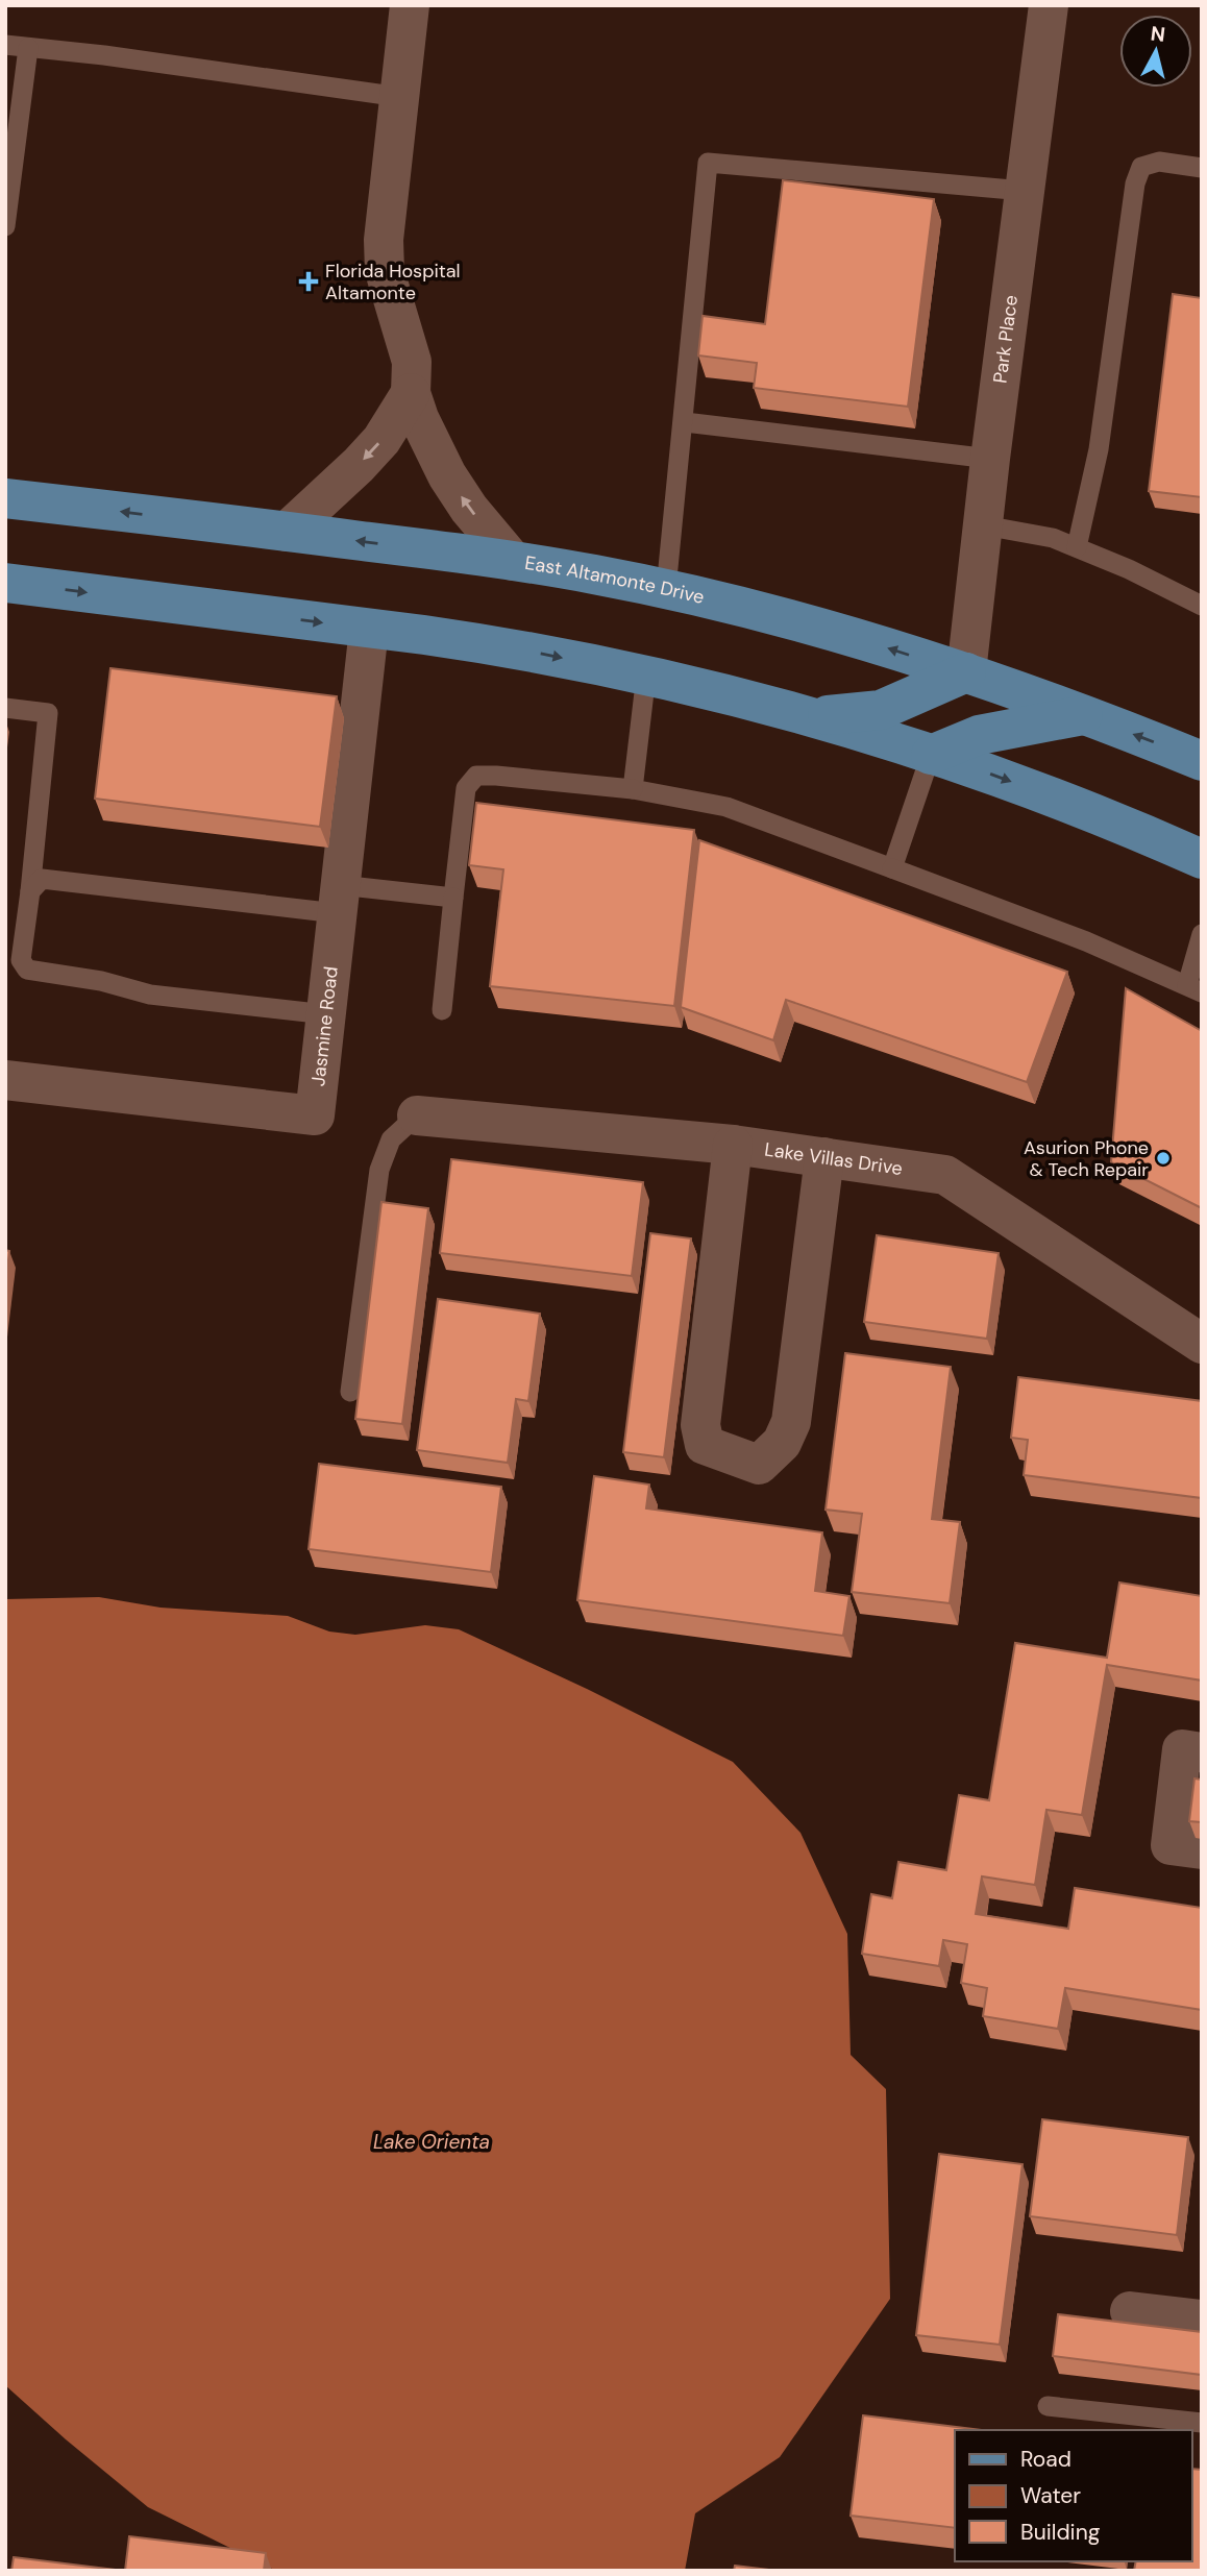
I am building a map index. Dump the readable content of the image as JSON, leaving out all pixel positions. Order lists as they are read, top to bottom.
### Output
{
  "streets": {
    "main road": ["East Altamonte Drive"],
    "street": ["Park Place", "Jasmine Road", "Lake Villas Drive"]
  },
  "crossings": [
    ["Park Place", "East Altamonte Drive"]
  ],
  "water": ["Lake Orienta"],
  "places": {
    "health": ["Florida Hospital Altamonte"],
    "other": ["Asurion Phone & Tech Repair"]
  },
  "legend": ["Road", "Water", "Building"],
  "north": "top"
}
